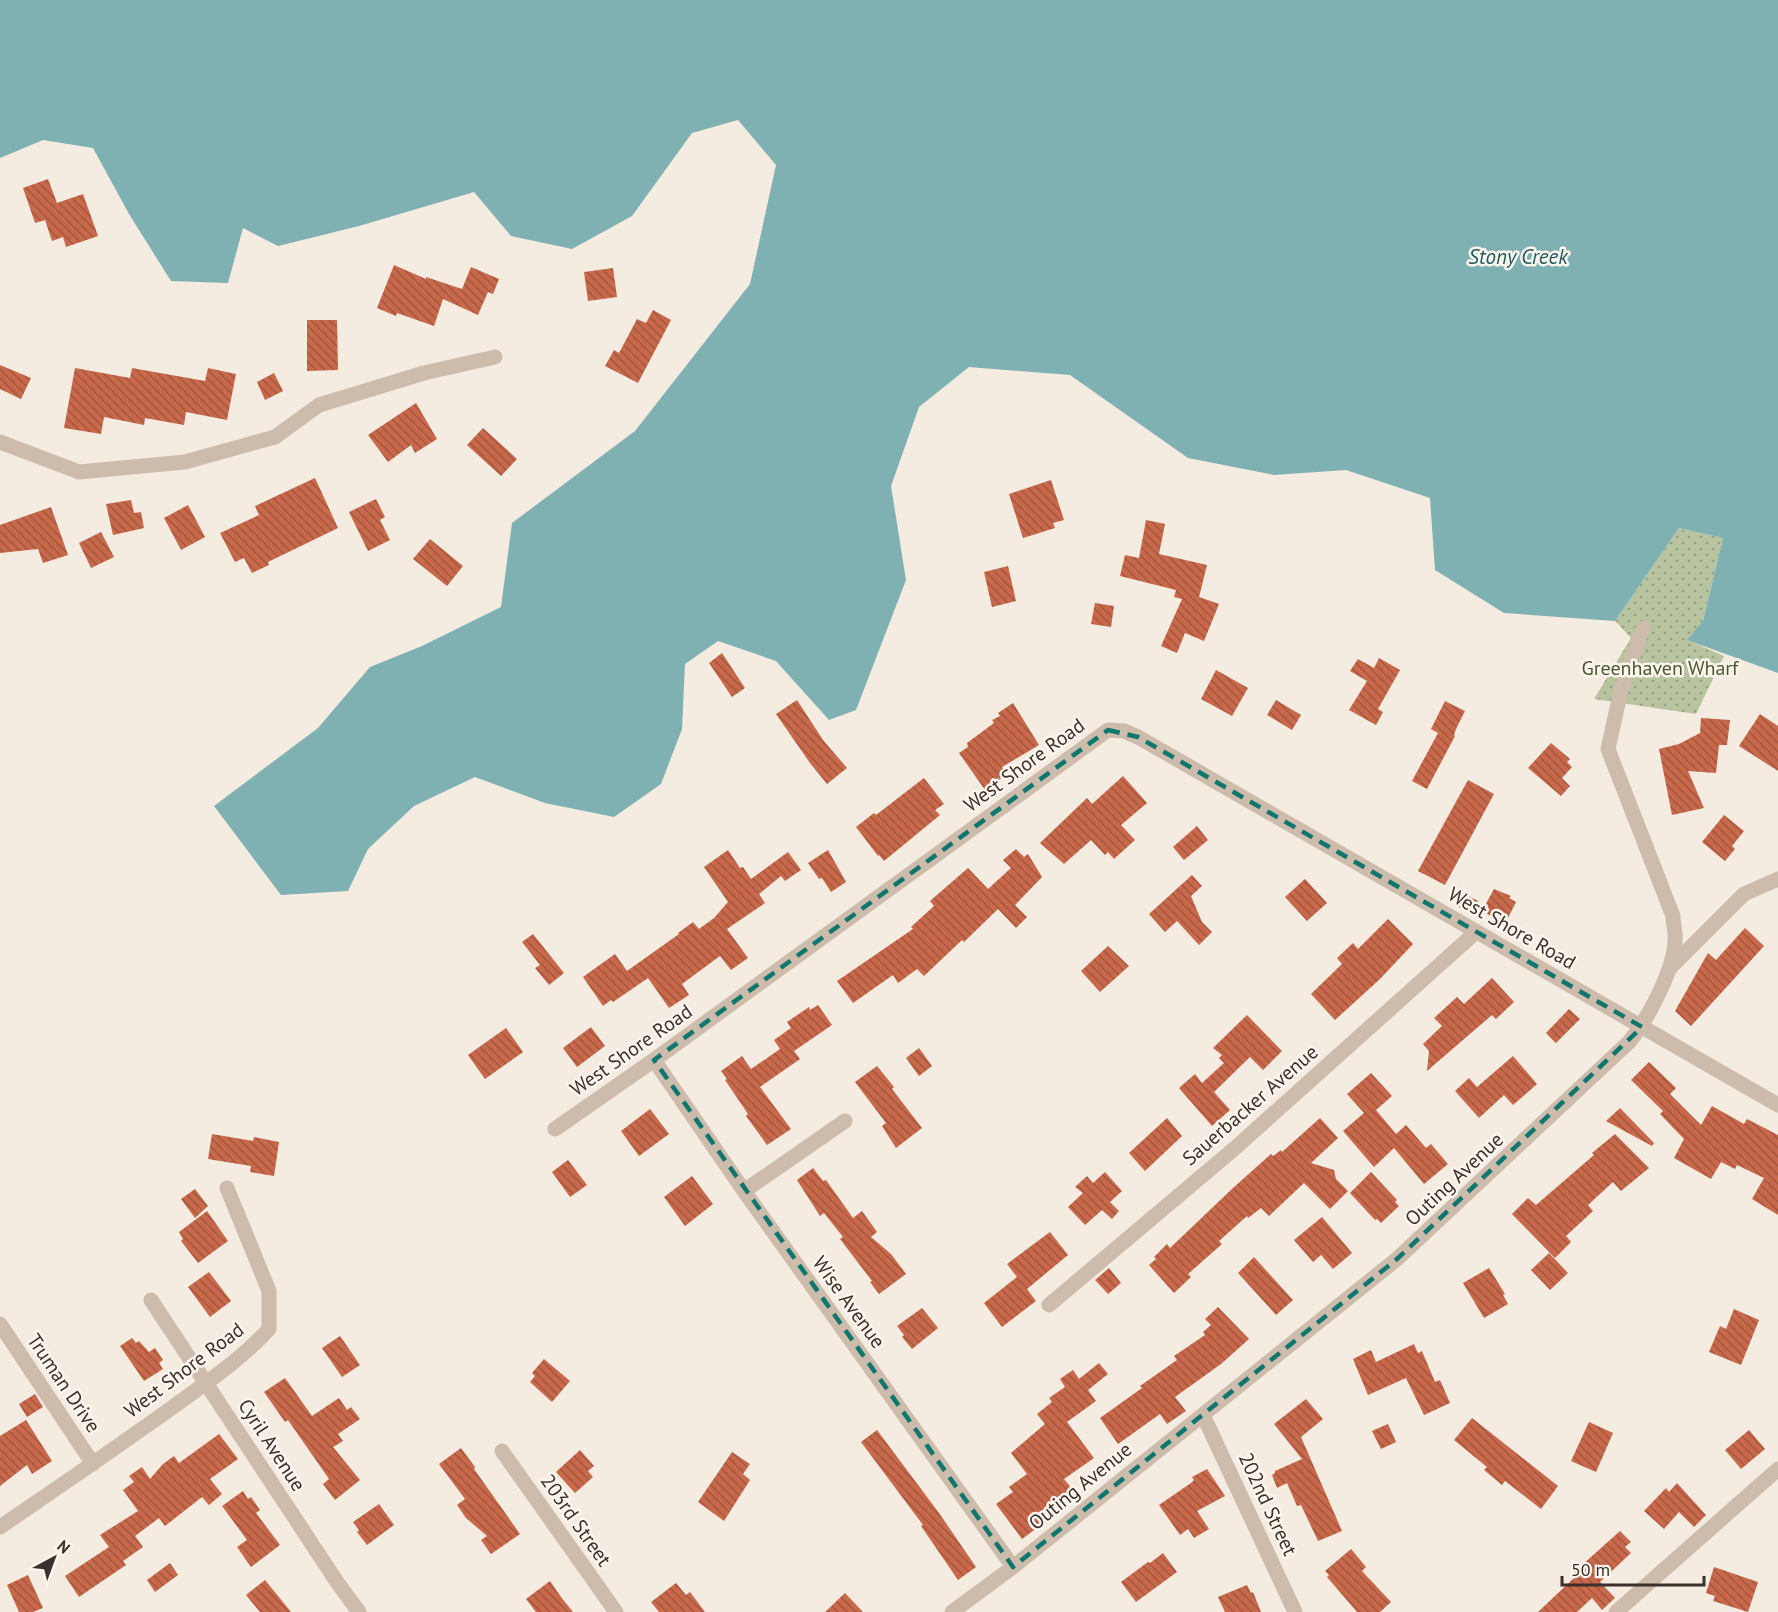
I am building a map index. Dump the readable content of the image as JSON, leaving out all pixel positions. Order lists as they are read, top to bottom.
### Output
{
  "streets": {
    "street": [
      "West Shore Road",
      "Sauerbacker Avenue",
      "Outing Avenue",
      "Wise Avenue",
      "Truman Drive",
      "Cyril Avenue",
      "202nd Street",
      "203rd Street"
    ]
  },
  "crossings": [
    ["West Shore Road", "Sauerbacker Avenue"],
    ["West Shore Road", "Outing Avenue"],
    ["West Shore Road", "Wise Avenue"],
    ["West Shore Road", "Truman Drive"],
    ["West Shore Road", "Cyril Avenue"],
    ["Outing Avenue", "Wise Avenue"],
    ["Outing Avenue", "202nd Street"]
  ],
  "water": ["Stony Creek"],
  "parks": ["Greenhaven Wharf"],
  "scale_bar": "50 m",
  "north": "top right"
}
